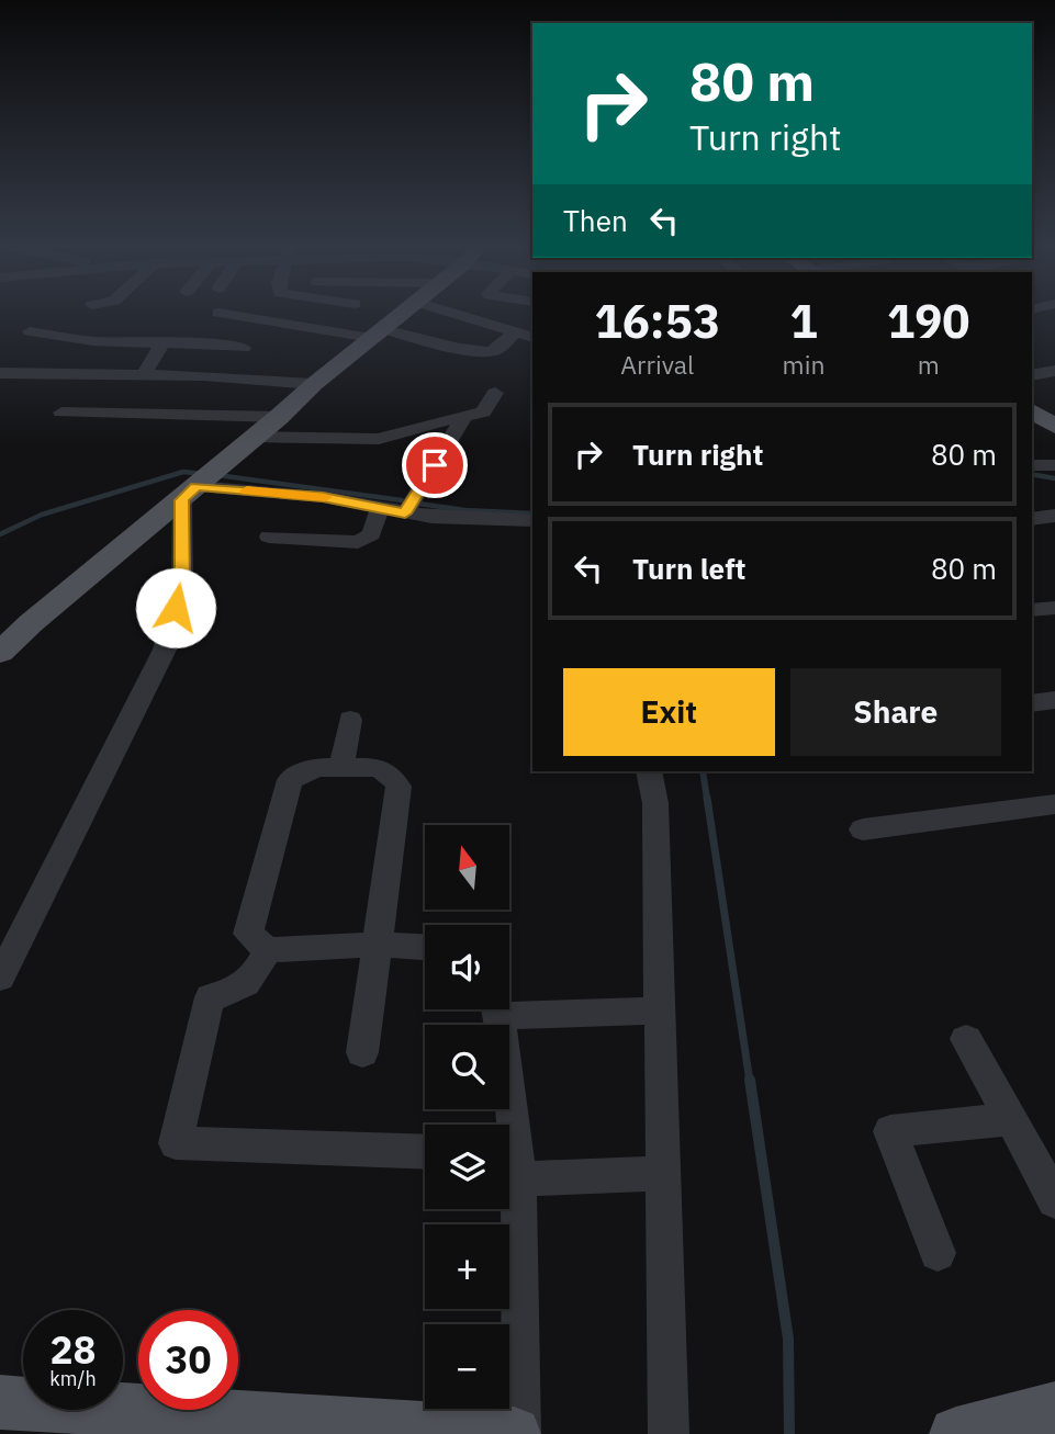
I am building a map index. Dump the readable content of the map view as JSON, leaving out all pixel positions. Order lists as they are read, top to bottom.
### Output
{
  "north": "top",
  "page": {
    "turn": ["80 m", "Turn right"],
    "then": "Then",
    "eta": [
      "16:53",
      "Arrival",
      "1",
      "min",
      "190",
      "m"
    ],
    "list": [
      {
        "name": "Turn right",
        "value": "80 m"
      },
      {
        "name": "Turn left",
        "value": "80 m"
      }
    ],
    "buttons": ["Exit", "Share"],
    "map_buttons": ["+", "−"],
    "speed": "28 km/h",
    "limit": "30"
  }
}
